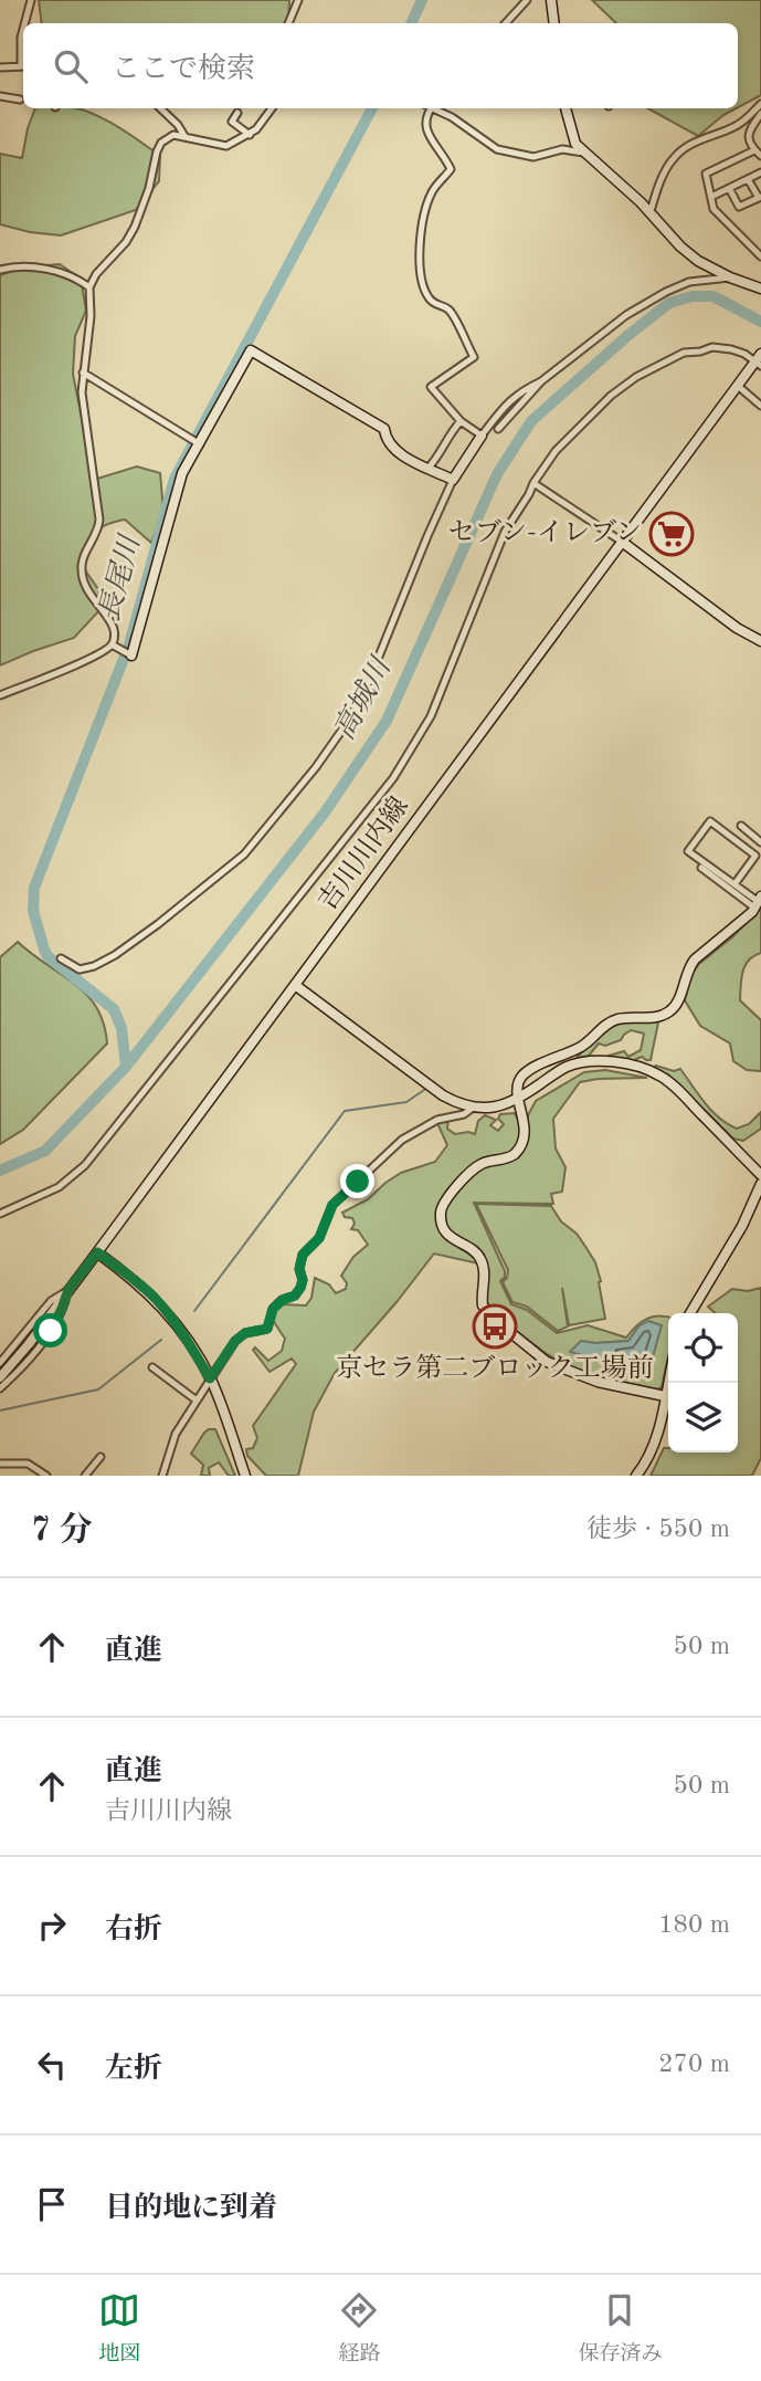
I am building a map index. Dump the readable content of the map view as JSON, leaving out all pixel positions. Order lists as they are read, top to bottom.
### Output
{
  "streets": {
    "street": ["吉川川内線"]
  },
  "water": ["長尾川", "高城川"],
  "places": {
    "supermarket": ["セブン-イレブン"],
    "bus stop": ["京セラ第二ブロック工場前"]
  },
  "page": {
    "search": "ここで検索",
    "heading": ["7 分", "徒歩 · 550 m"],
    "list": [
      ["直進", "50 m"],
      ["直進", "吉川川内線", "50 m"],
      ["右折", "180 m"],
      ["左折", "270 m"],
      "目的地に到着"
    ],
    "nav": ["地図", "経路", "保存済み"]
  }
}
